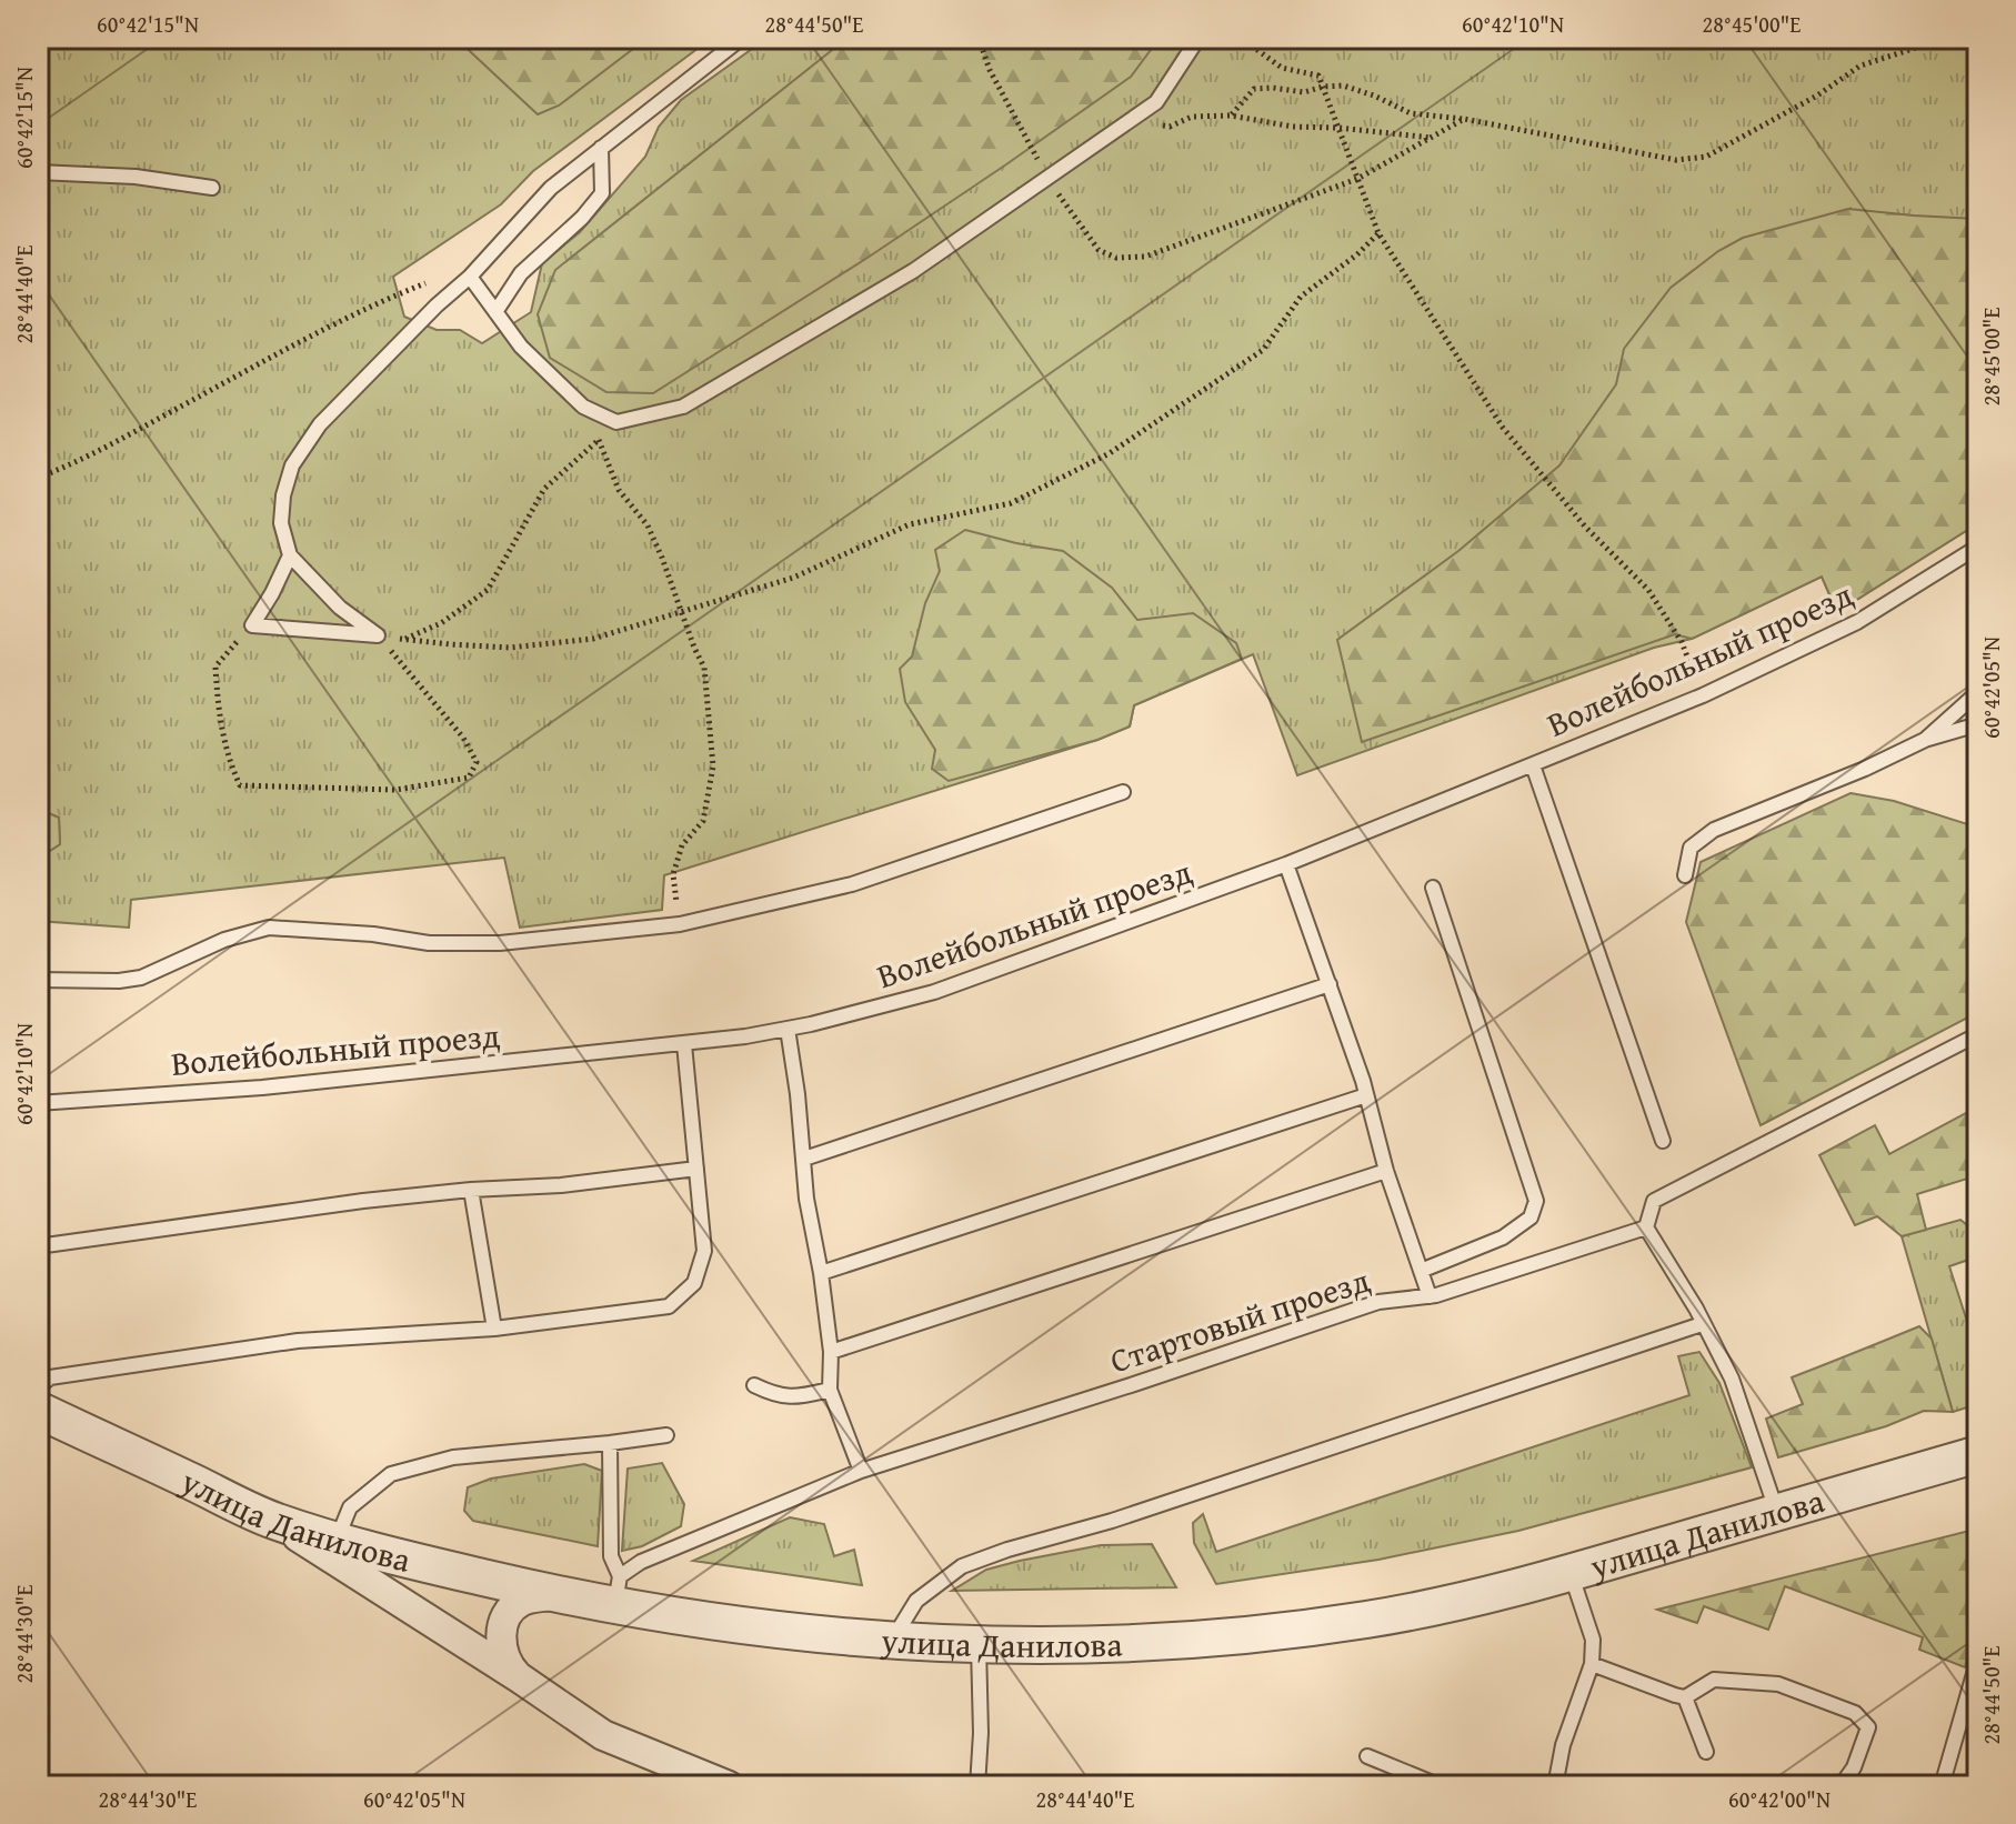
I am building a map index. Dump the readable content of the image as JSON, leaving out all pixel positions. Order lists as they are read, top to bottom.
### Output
{
  "streets": {
    "street": ["улица Данилова"],
    "lane": ["Волейбольный проезд", "Стартовый проезд"]
  },
  "crossings": [
    ["Стартовый проезд", "улица Данилова"]
  ],
  "coordinates": [
    "60°42'15\"N",
    "28°44'50\"E",
    "60°42'10\"N",
    "28°45'00\"E",
    "28°44'40\"E",
    "60°42'05\"N",
    "28°44'30\"E",
    "60°42'00\"N"
  ]
}
